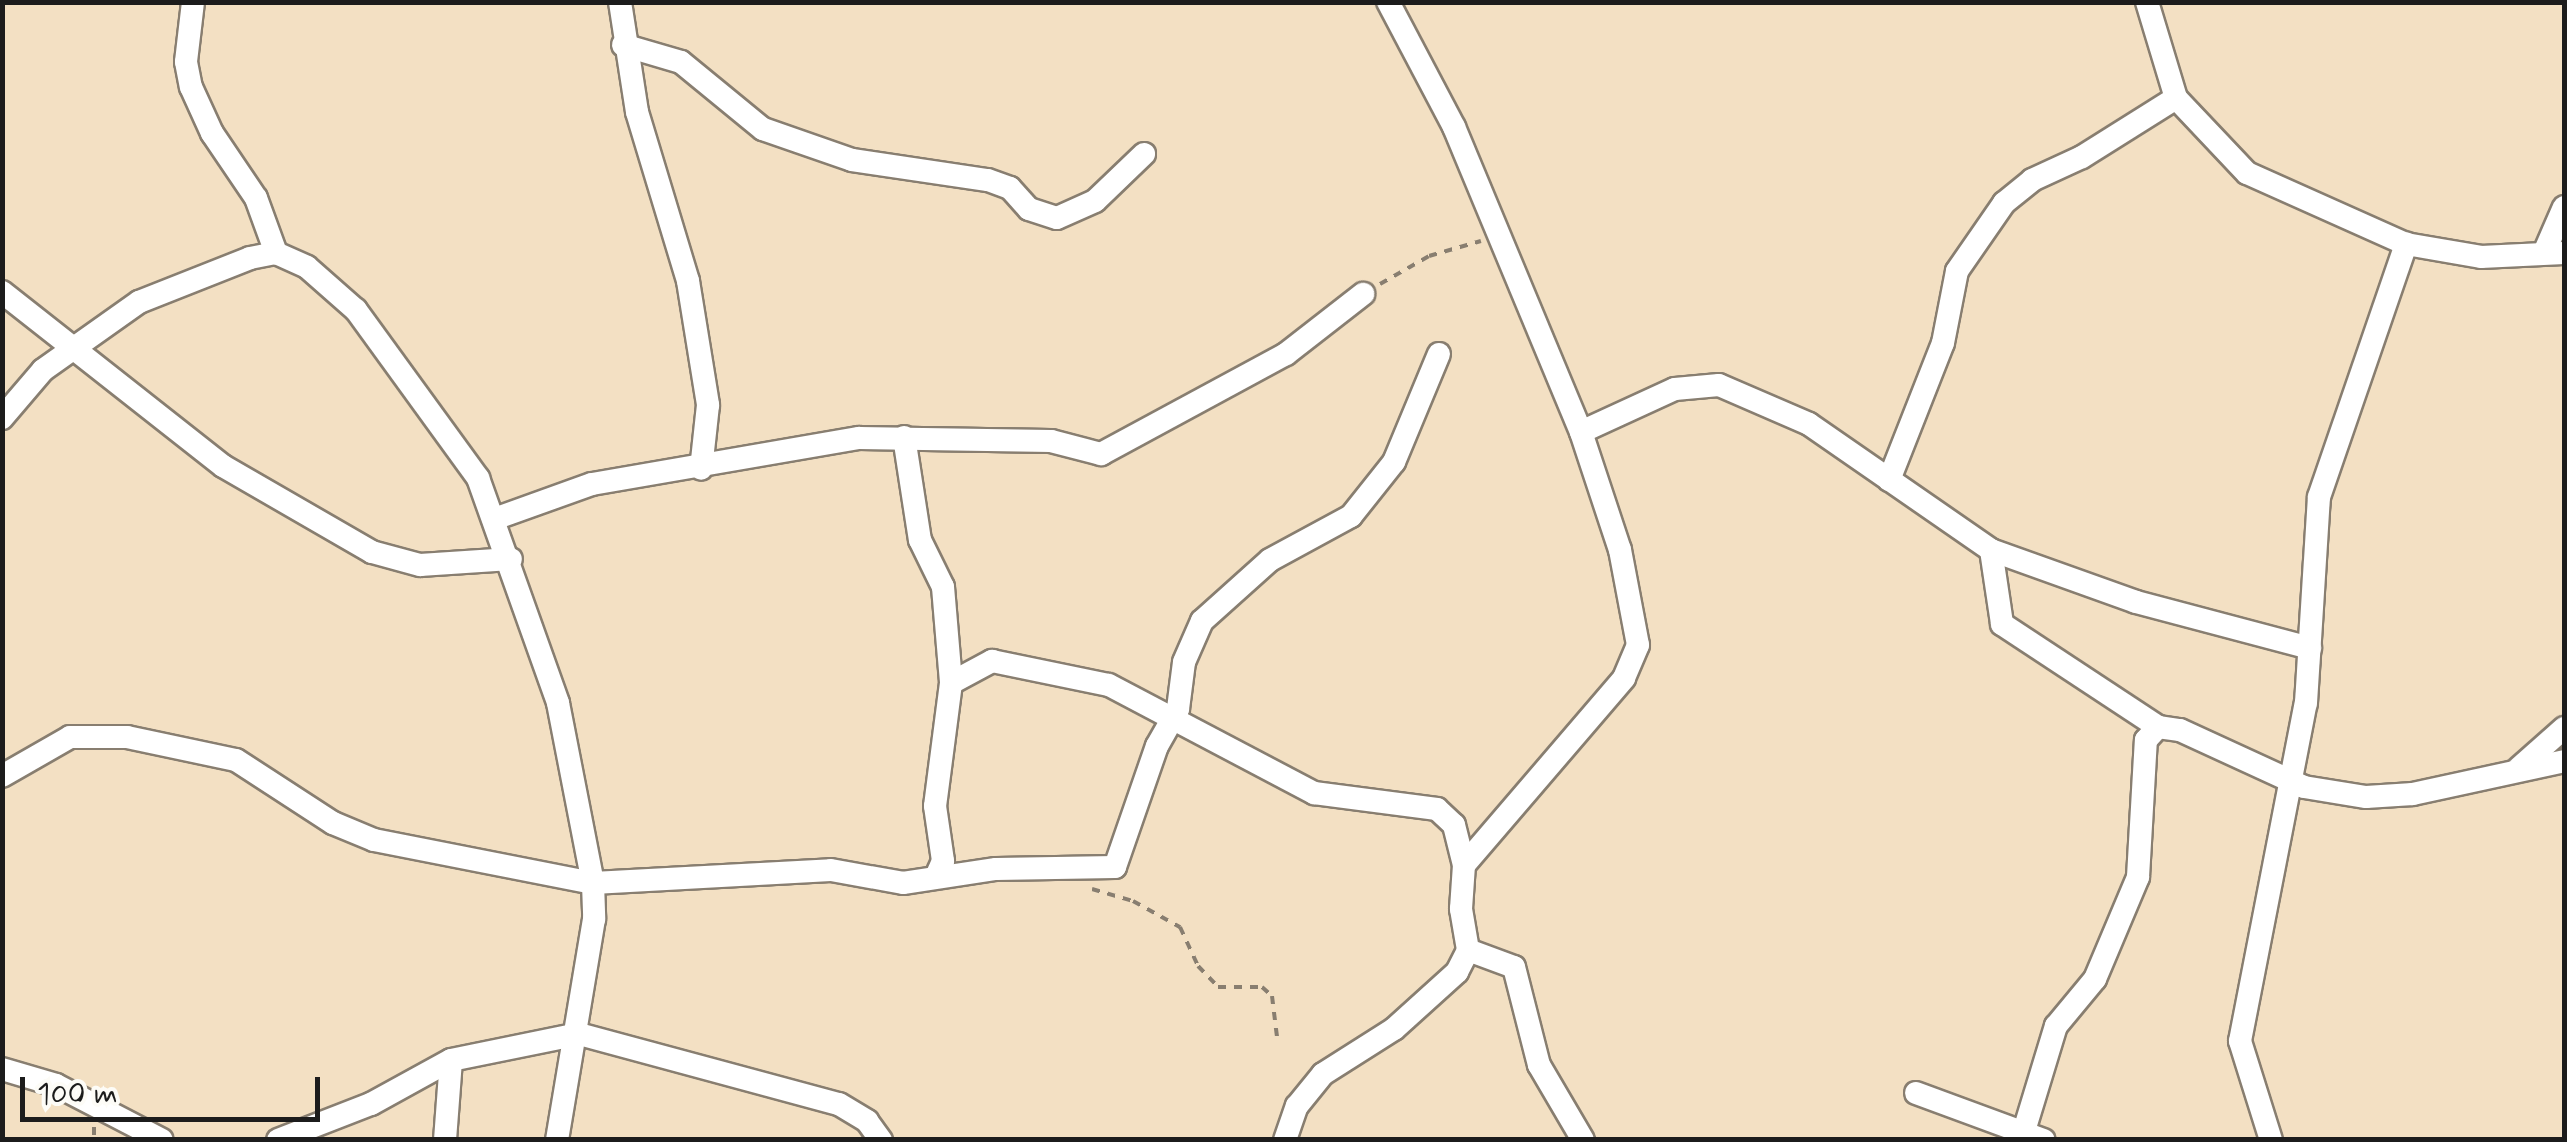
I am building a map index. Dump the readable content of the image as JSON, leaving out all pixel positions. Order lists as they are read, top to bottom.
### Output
{
  "scale_bar": "100 m"
}
